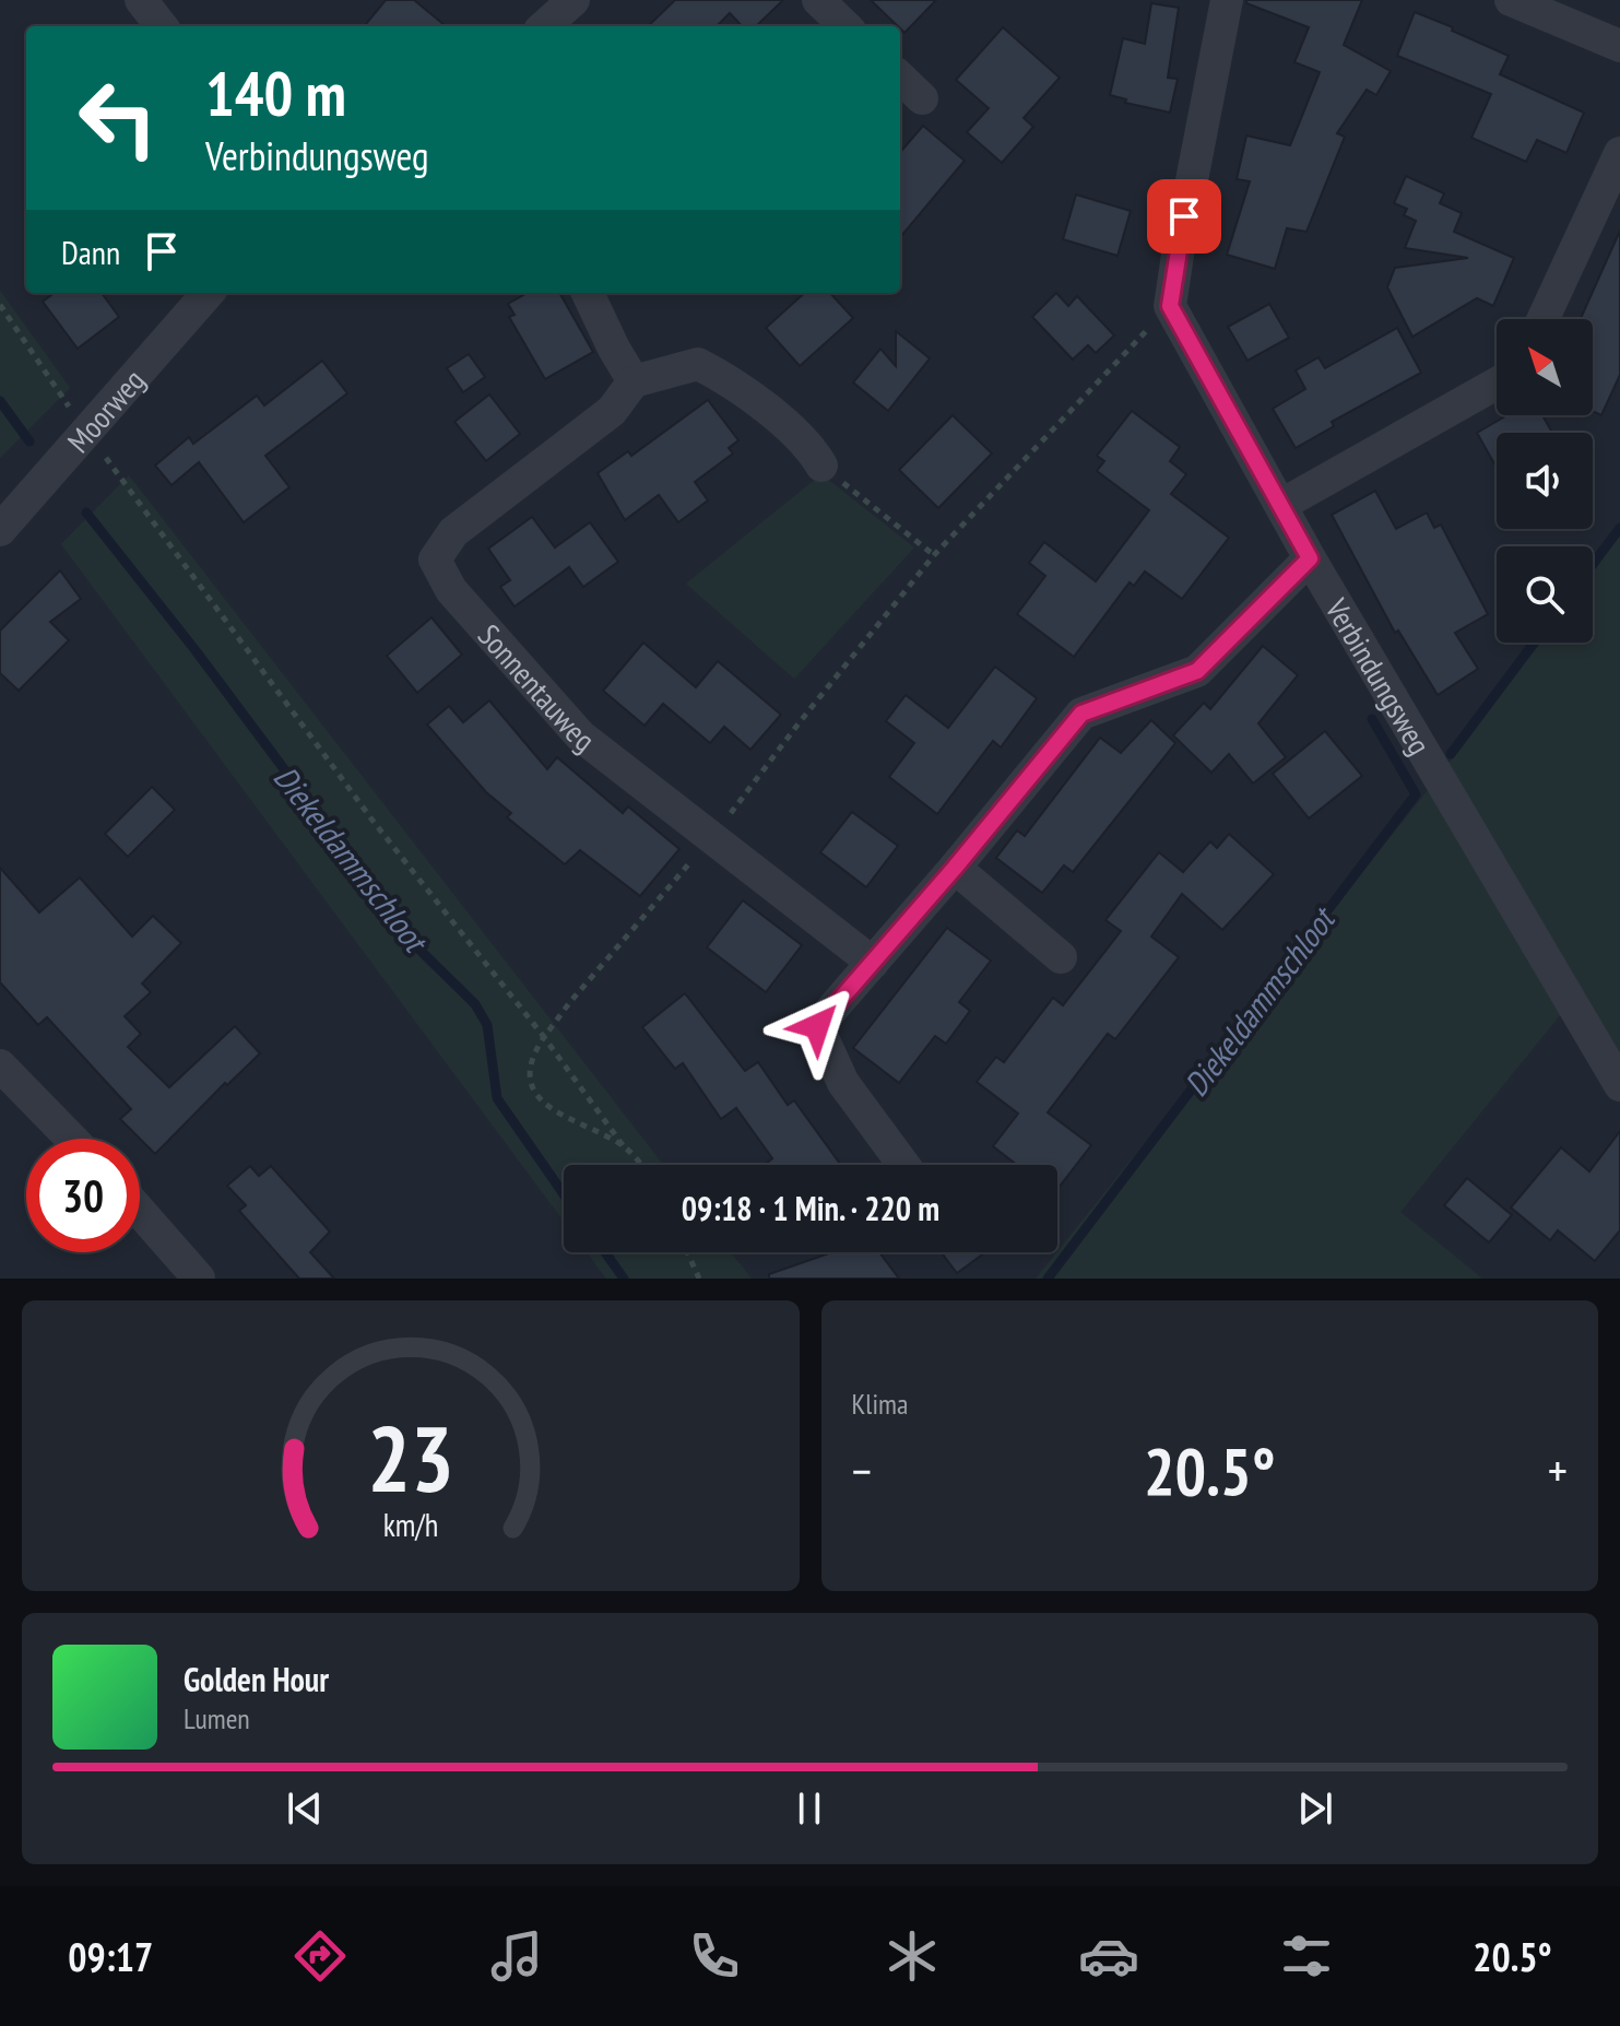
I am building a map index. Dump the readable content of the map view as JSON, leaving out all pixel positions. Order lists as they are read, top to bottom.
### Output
{
  "streets": {
    "street": ["Moorweg", "Verbindungsweg", "Sonnentauweg"]
  },
  "water": ["Diekeldammschloot"],
  "north": "top left",
  "page": {
    "turn": ["140 m", "Verbindungsweg"],
    "then": "Dann",
    "limit": "30",
    "trip": "09:18 · 1 Min. · 220 m",
    "tile": "Klima",
    "heat": ["−", "20.5°", "+"],
    "song": ["Golden Hour", "Lumen"],
    "tabs": ["09:17", "20.5°"],
    "gauge": ["23", "km/h"]
  }
}
